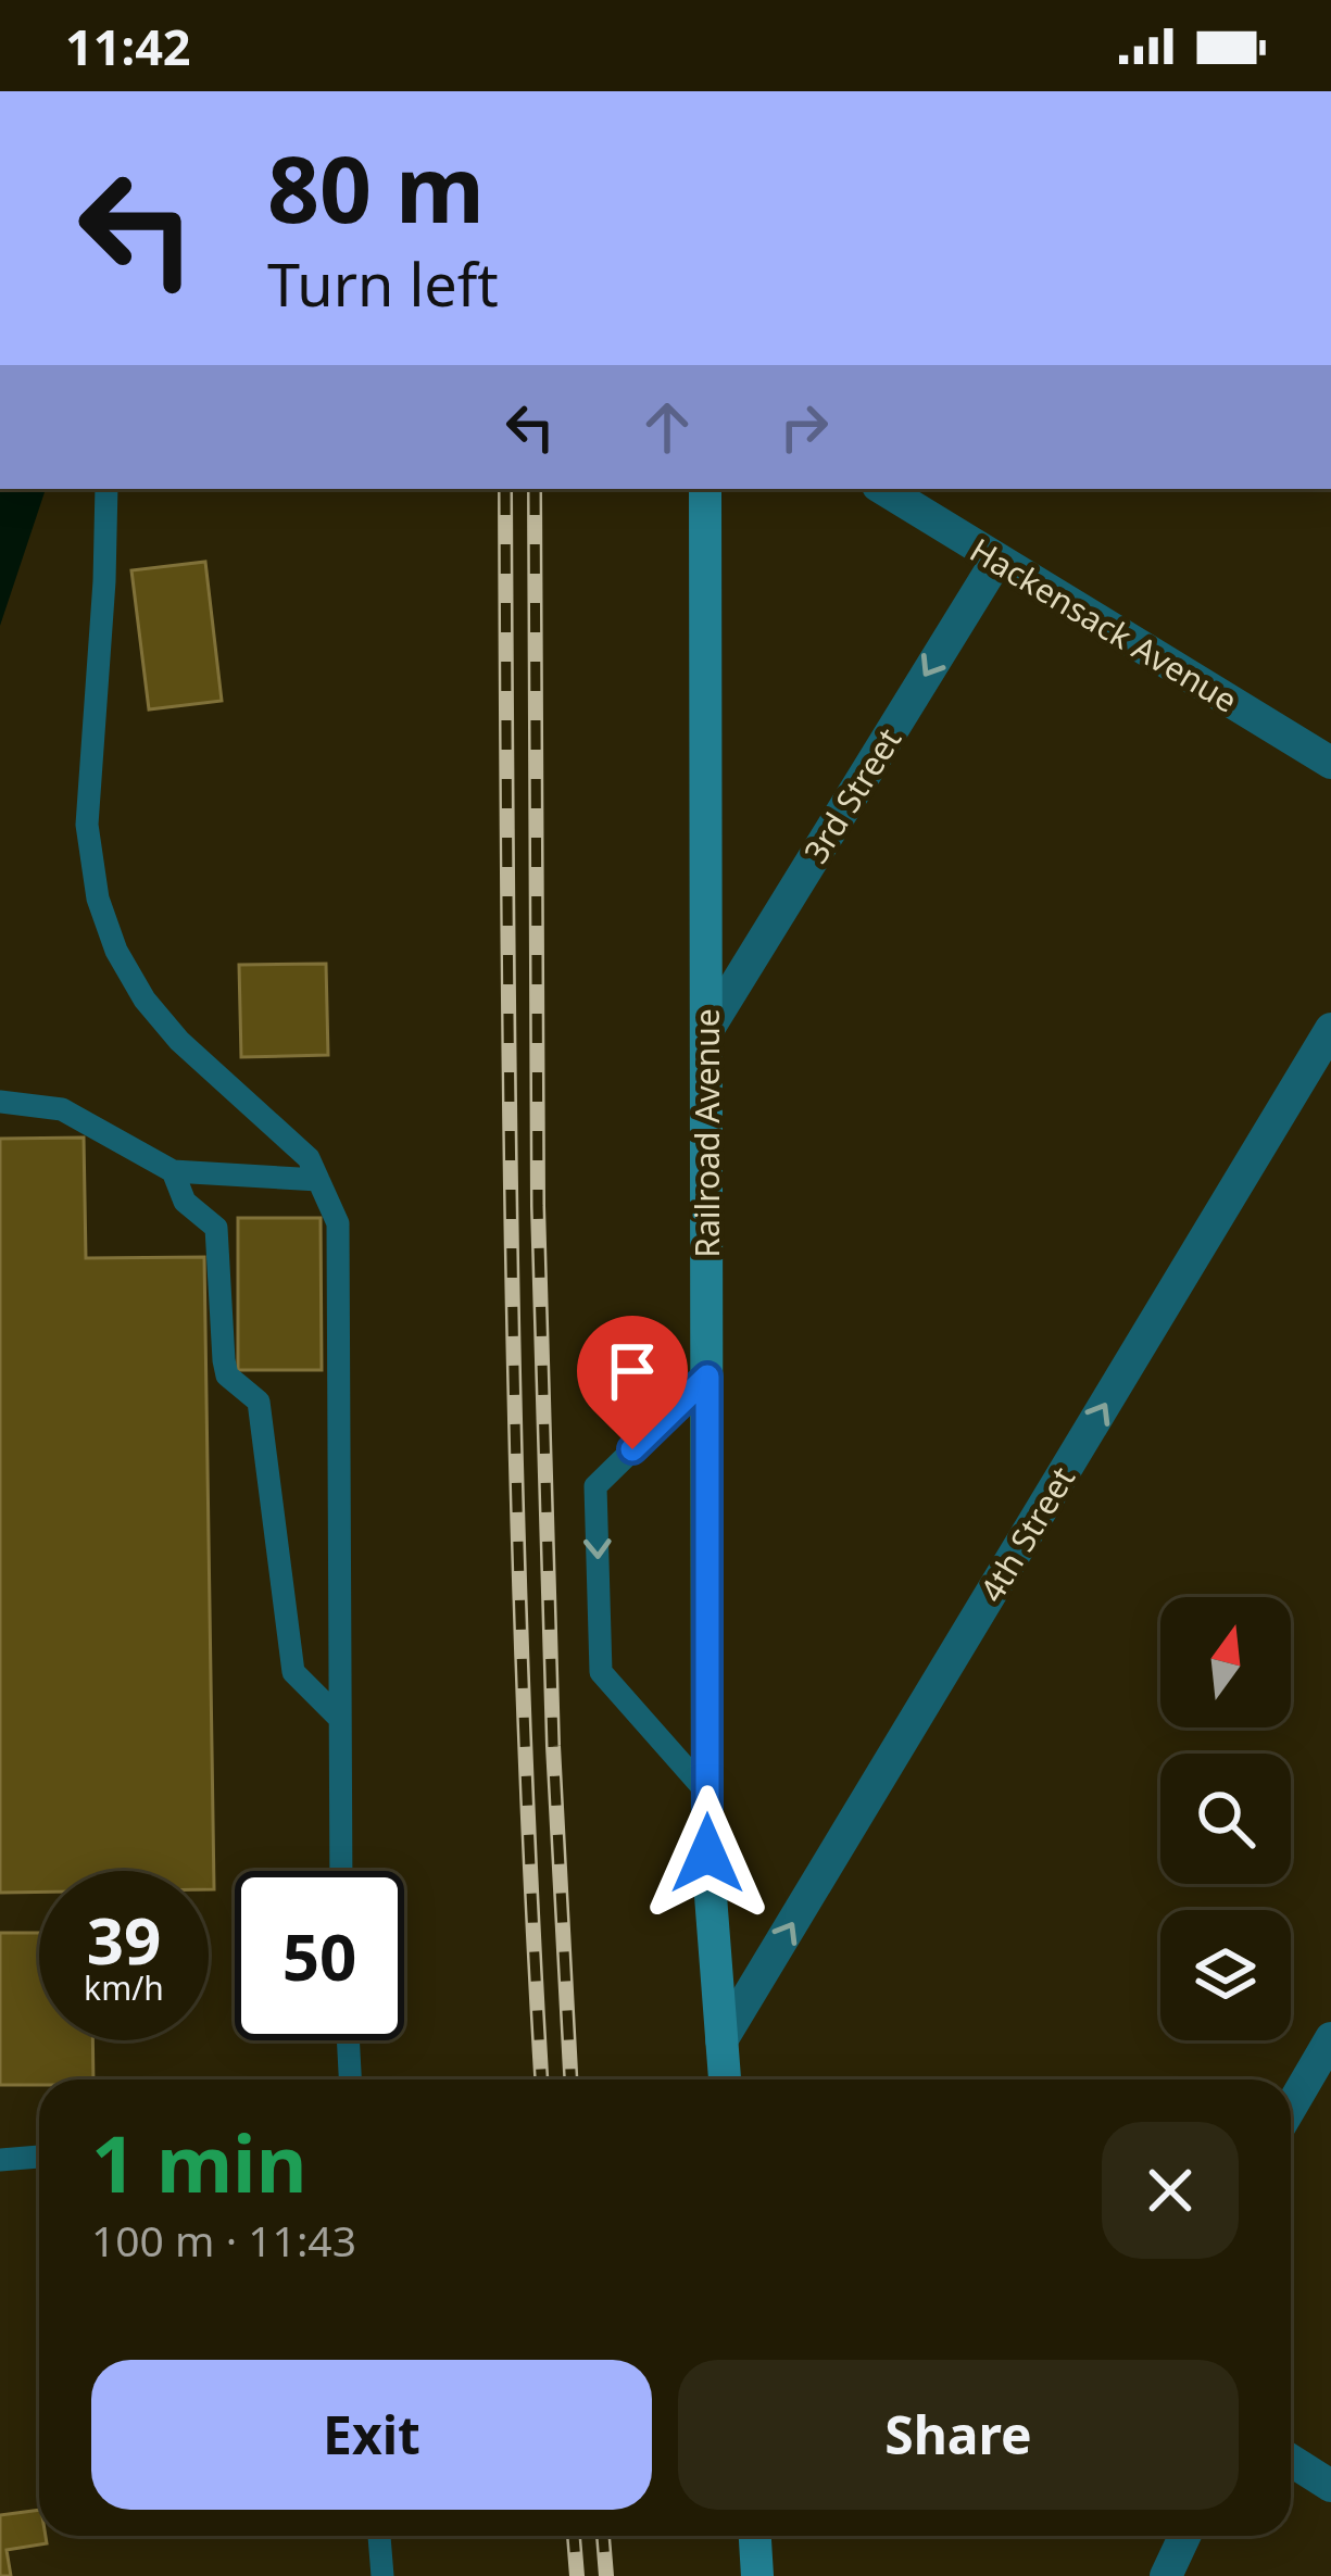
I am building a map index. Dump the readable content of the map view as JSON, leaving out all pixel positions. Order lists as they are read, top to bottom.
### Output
{
  "streets": {
    "main road": ["Railroad Avenue"],
    "street": ["Hackensack Avenue", "3rd Street", "4th Street"]
  },
  "crossings": [
    ["Hackensack Avenue", "3rd Street"],
    ["3rd Street", "Railroad Avenue"],
    ["Railroad Avenue", "4th Street"]
  ],
  "one_way": ["3rd Street", "4th Street"],
  "north": "top",
  "page": {
    "status": "11:42",
    "turn": ["80 m", "Turn left"],
    "speed": "39 km/h",
    "limit": "50",
    "heading": ["1 min", "100 m · 11:43"],
    "buttons": ["Exit", "Share"]
  }
}
